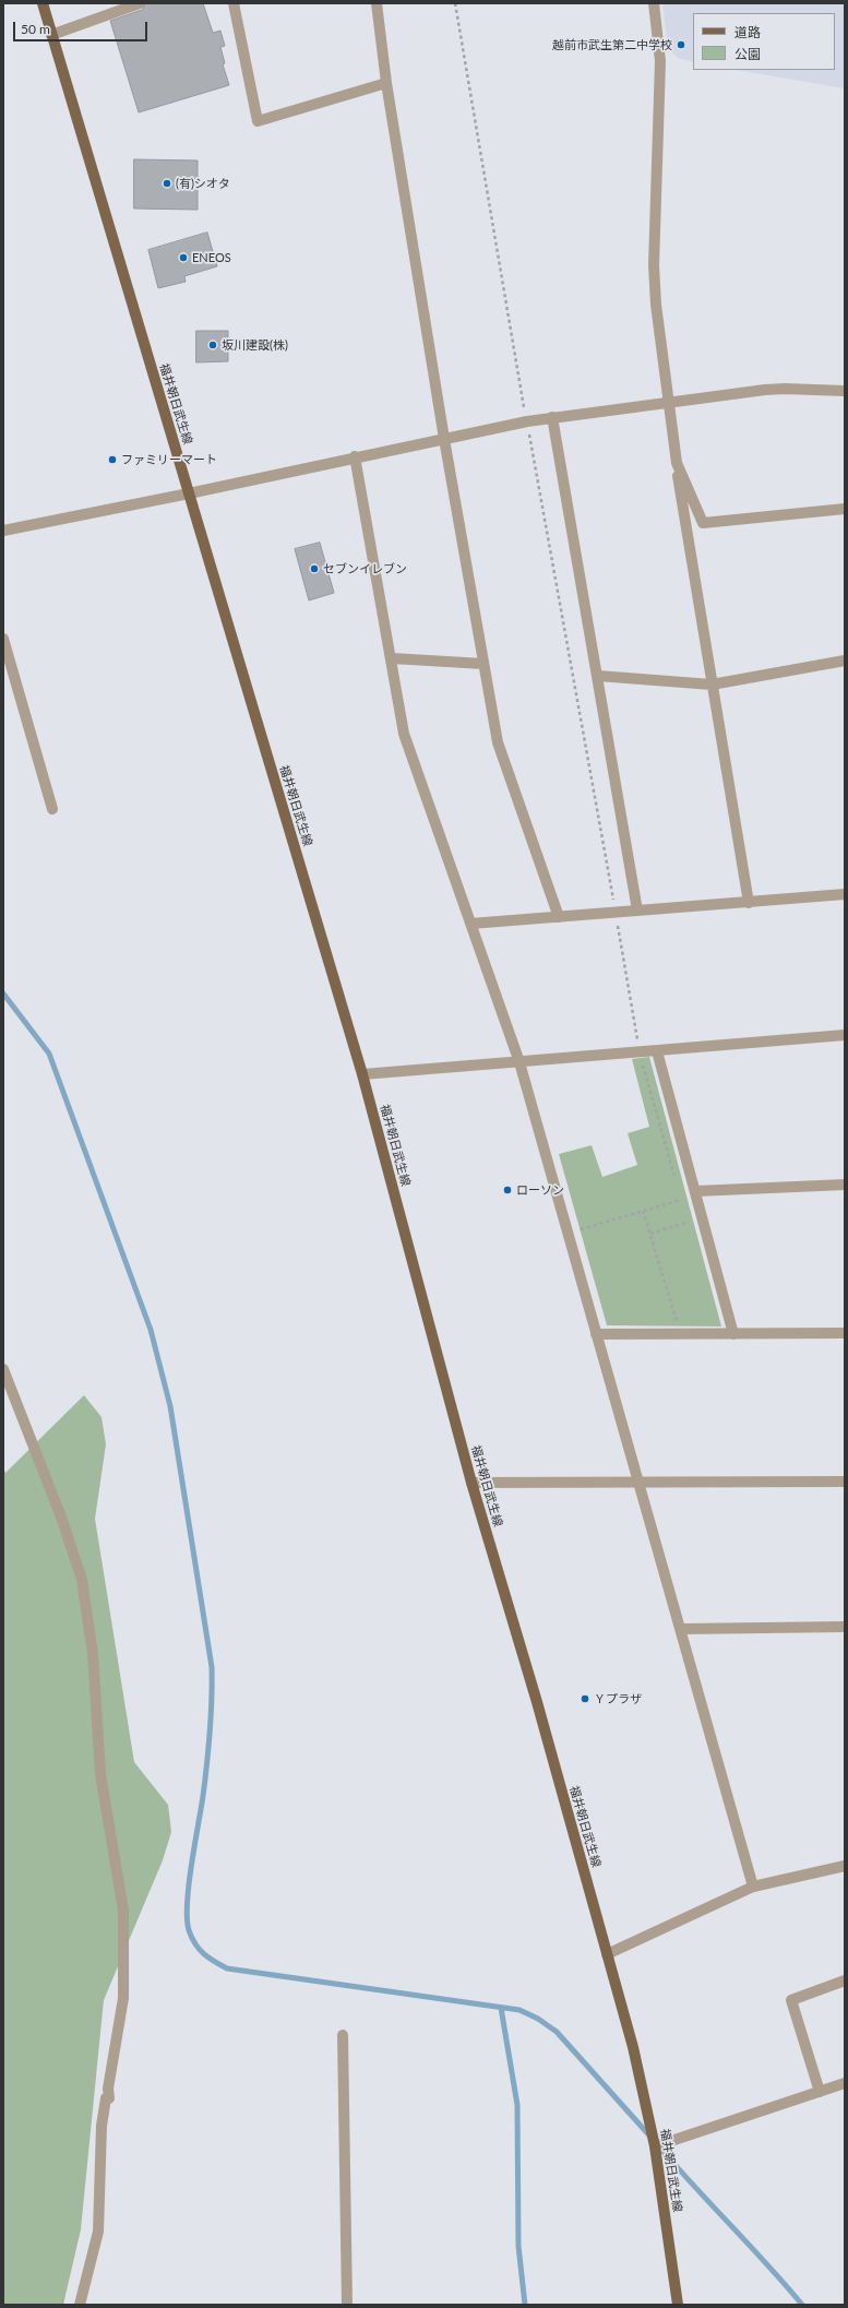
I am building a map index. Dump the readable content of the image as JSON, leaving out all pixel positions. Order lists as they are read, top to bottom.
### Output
{
  "streets": {
    "main road": ["福井朝日武生線"]
  },
  "places": [
    "越前市武生第二中学校",
    "(有)シオタ",
    "ENEOS",
    "坂川建設(株)",
    "ファミリーマート",
    "セブンイレブン",
    "ローソン",
    "Ｙプラザ"
  ],
  "legend": ["道路", "公園"],
  "scale_bar": "50 m"
}
